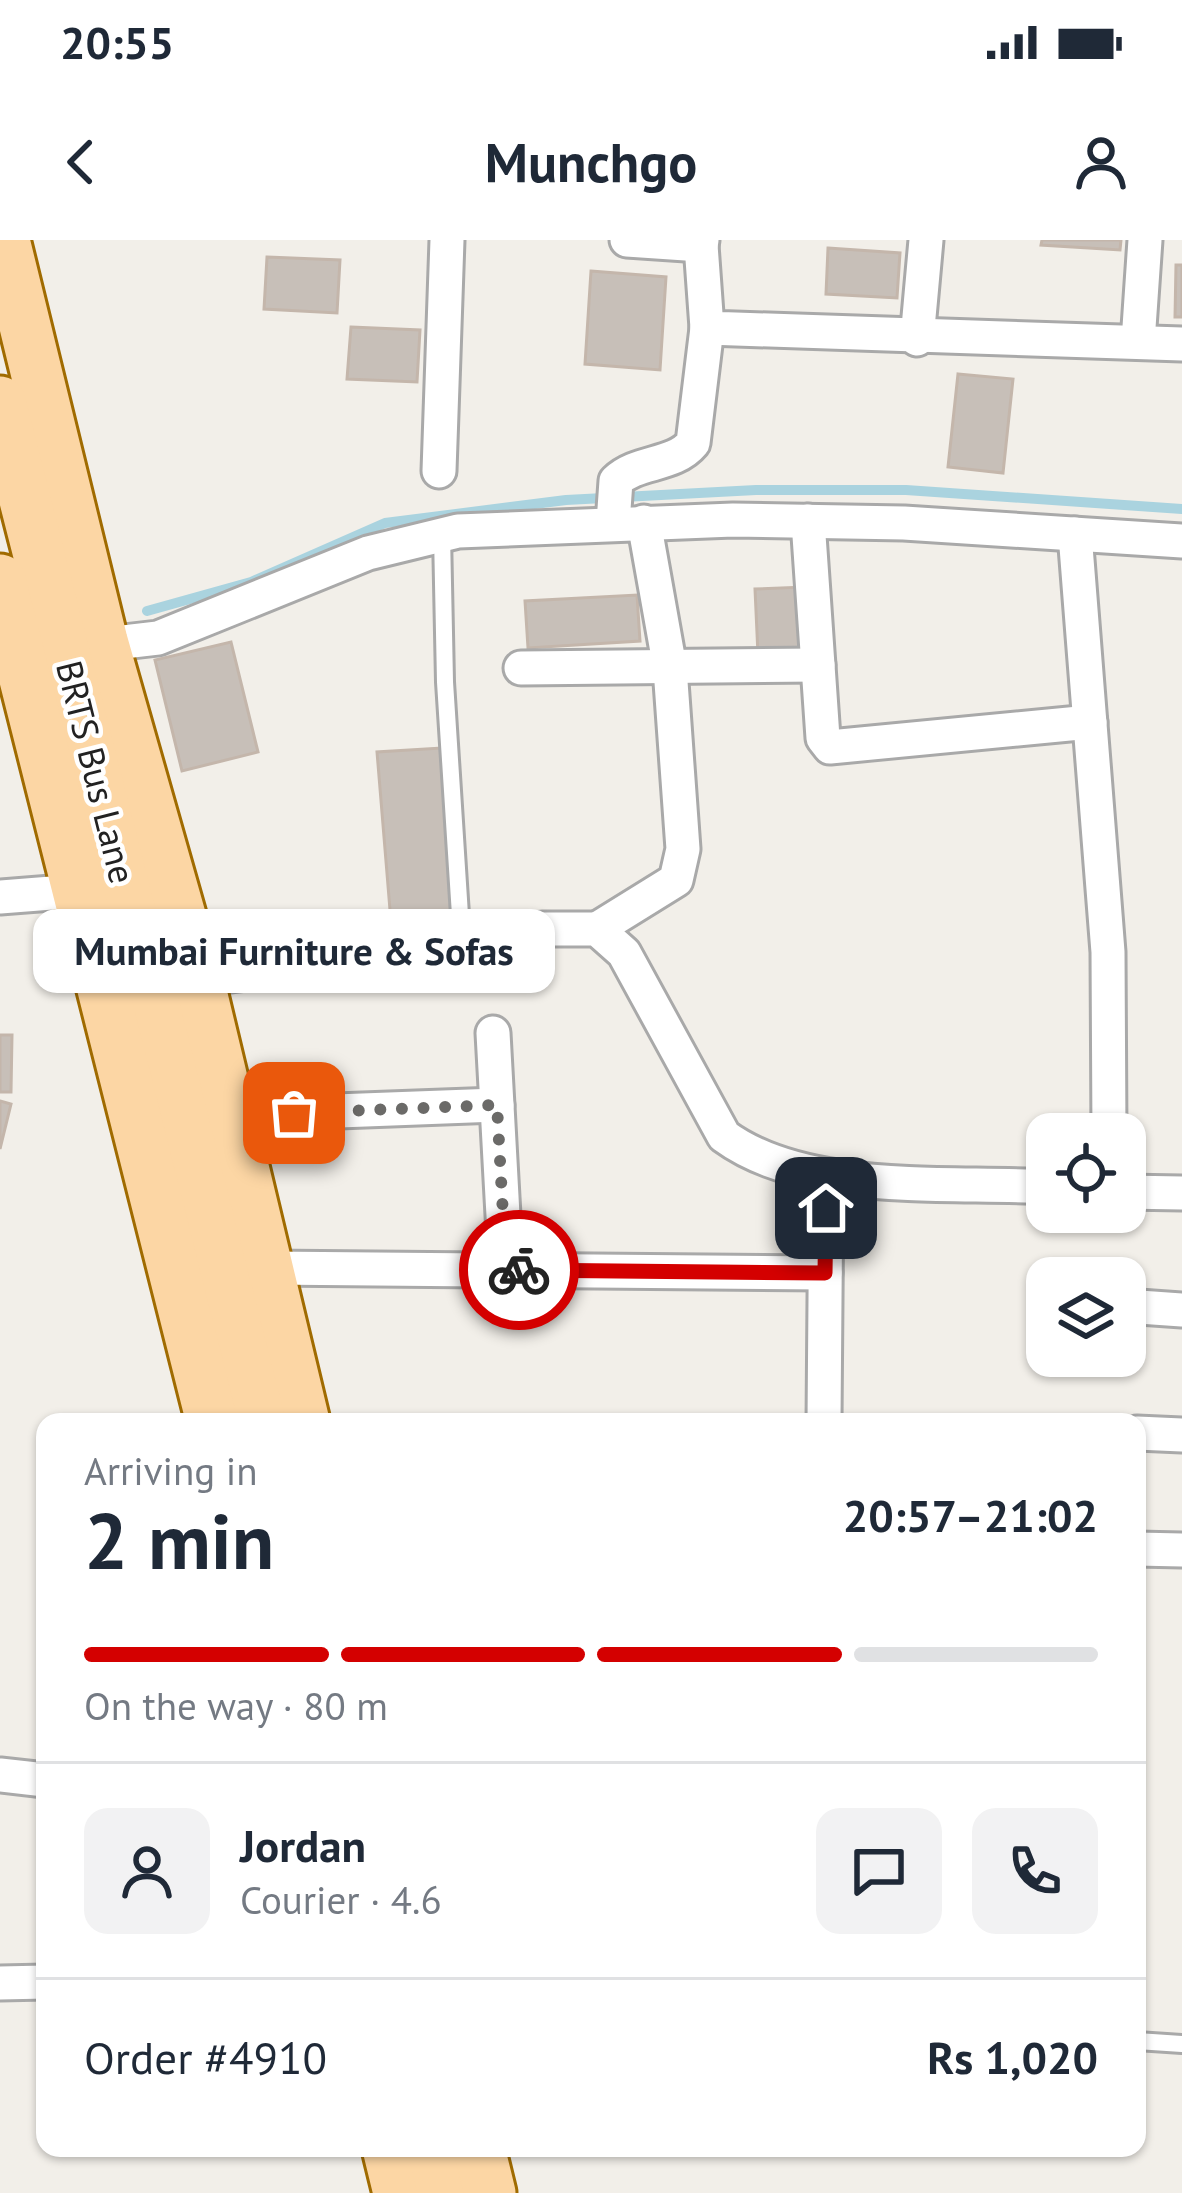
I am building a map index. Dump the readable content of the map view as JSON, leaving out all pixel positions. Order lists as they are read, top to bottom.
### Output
{
  "streets": {
    "main road": ["BRTS Bus Lane"]
  },
  "places": ["Mumbai Furniture & Sofas"],
  "page": {
    "status": "20:55",
    "header": "Munchgo",
    "bubble": "Mumbai Furniture & Sofas",
    "heading": ["2 min", "Arriving in", "20:57–21:02"],
    "panel": [
      "Jordan",
      "Courier · 4.6",
      "Order #4910",
      "Rs 1,020"
    ],
    "bar": "On the way · 80 m"
  }
}
